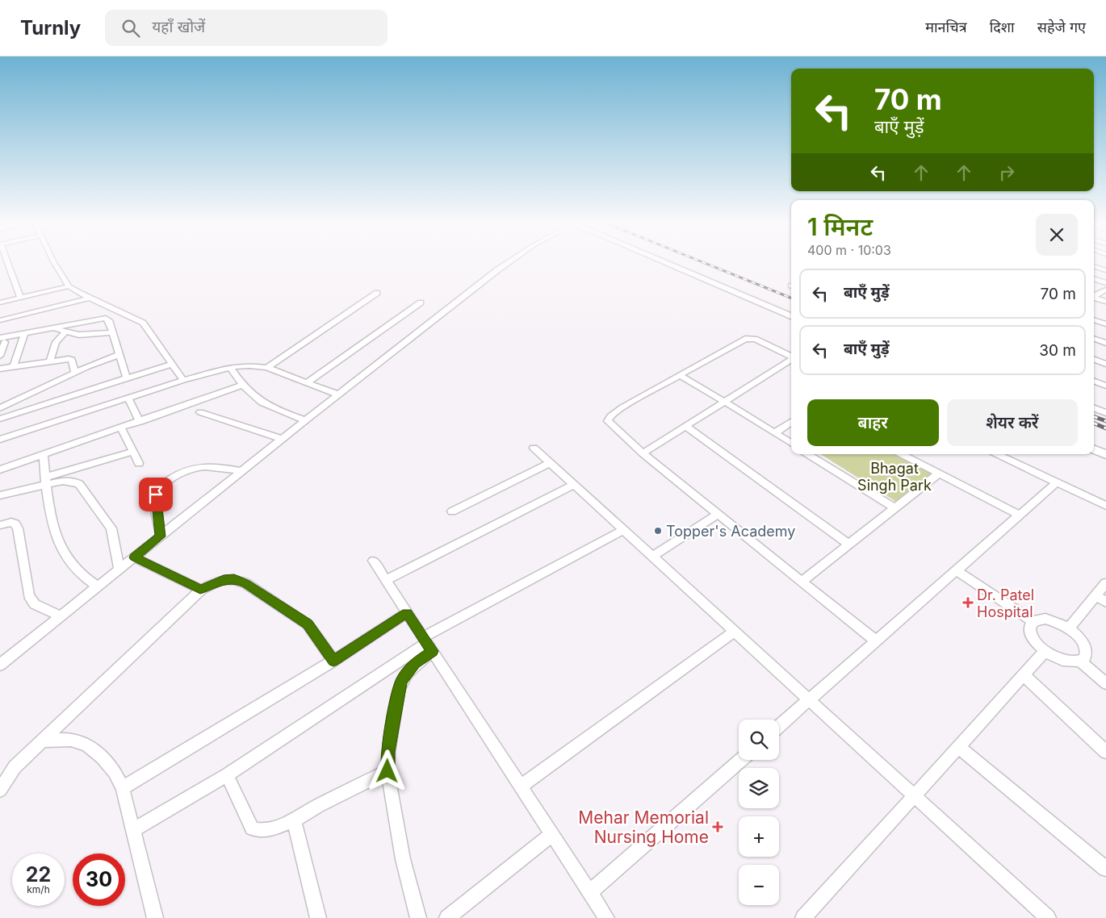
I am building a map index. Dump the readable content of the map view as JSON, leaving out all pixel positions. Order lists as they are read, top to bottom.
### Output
{
  "parks": ["Bhagat Singh Park"],
  "places": {
    "other": ["Topper's Academy"],
    "health": ["Dr. Patel Hospital", "Mehar Memorial Nursing Home"]
  },
  "page": {
    "header": "Turnly",
    "search": "यहाँ खोजें",
    "nav": ["मानचित्र", "दिशा", "सहेजे गए"],
    "turn": ["70 m", "बाएँ मुड़ें"],
    "heading": ["1 मिनट", "400 m · 10:03"],
    "list": [
      {
        "name": "बाएँ मुड़ें",
        "value": "70 m"
      },
      {
        "name": "बाएँ मुड़ें",
        "value": "30 m"
      }
    ],
    "buttons": ["बाहर", "शेयर करें"],
    "map_buttons": ["+", "−"],
    "speed": "22 km/h",
    "limit": "30"
  }
}
